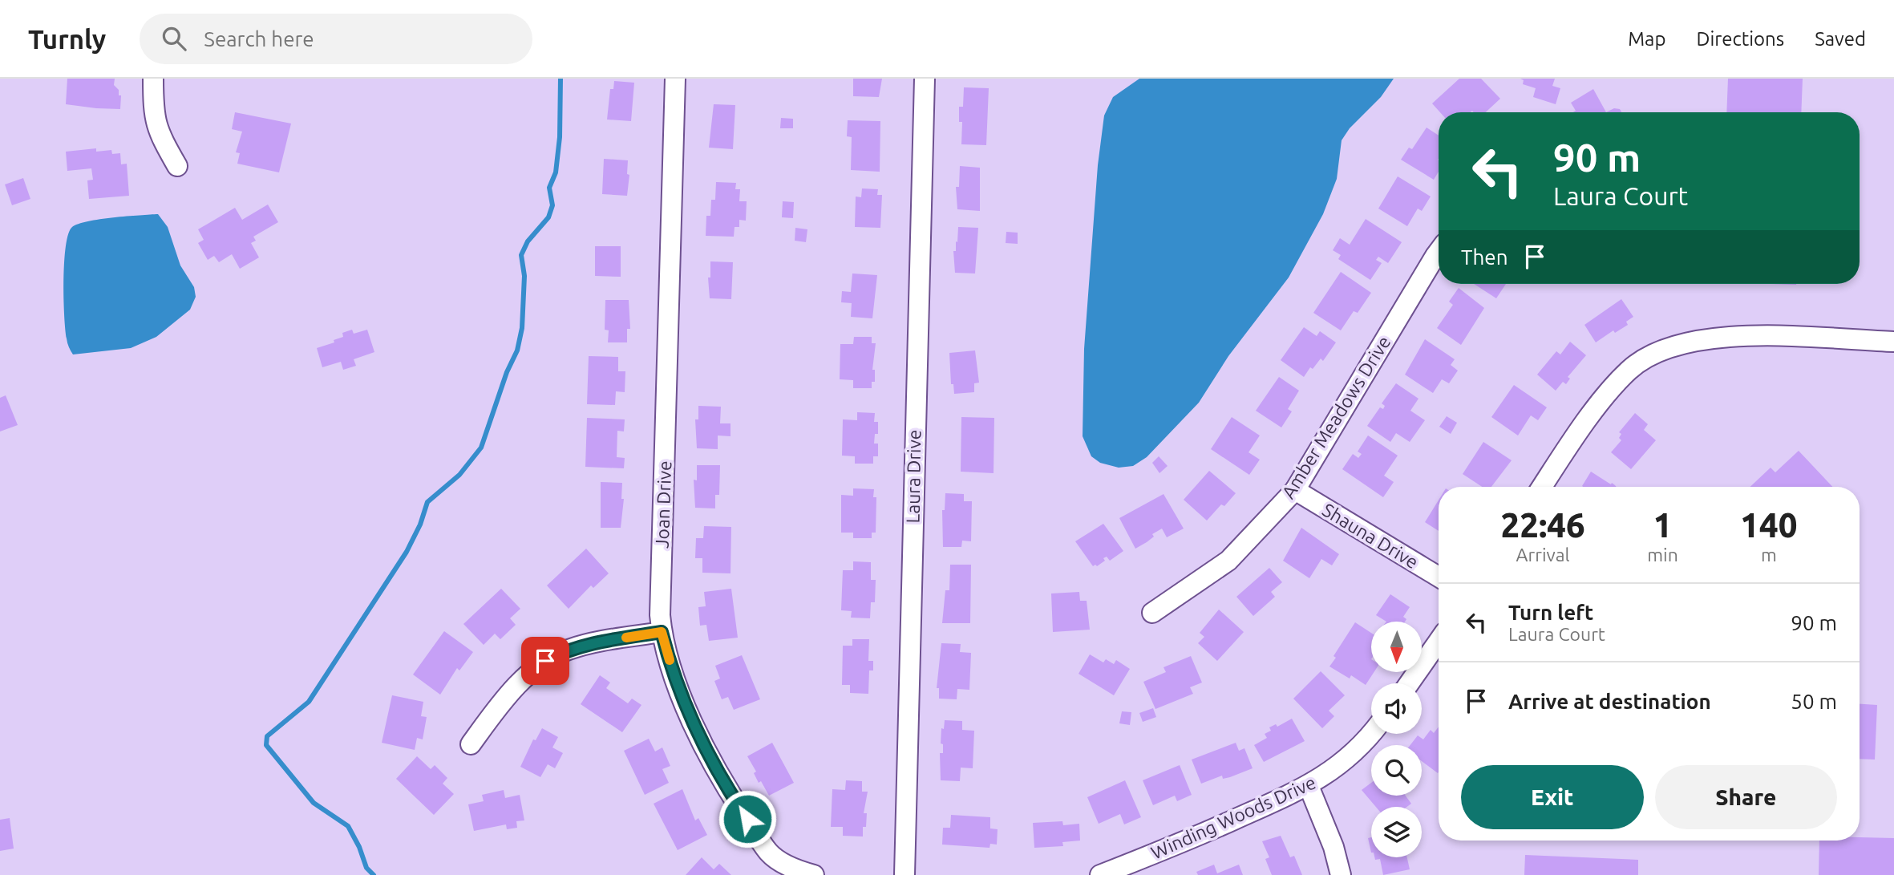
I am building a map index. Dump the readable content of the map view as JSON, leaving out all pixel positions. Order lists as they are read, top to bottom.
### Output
{
  "streets": {
    "street": [
      "Amber Meadows Drive",
      "Laura Drive",
      "Joan Drive",
      "Shauna Drive",
      "Winding Woods Drive"
    ]
  },
  "crossings": [
    ["Amber Meadows Drive", "Shauna Drive"]
  ],
  "north": "bottom",
  "page": {
    "header": "Turnly",
    "search": "Search here",
    "nav": ["Map", "Directions", "Saved"],
    "turn": ["90 m", "Laura Court"],
    "then": "Then",
    "eta": [
      "22:46",
      "Arrival",
      "1",
      "min",
      "140",
      "m"
    ],
    "list": [
      {
        "name": "Turn left",
        "note": "Laura Court",
        "value": "90 m"
      },
      {
        "name": "Arrive at destination",
        "value": "50 m"
      }
    ],
    "buttons": ["Exit", "Share"]
  }
}
